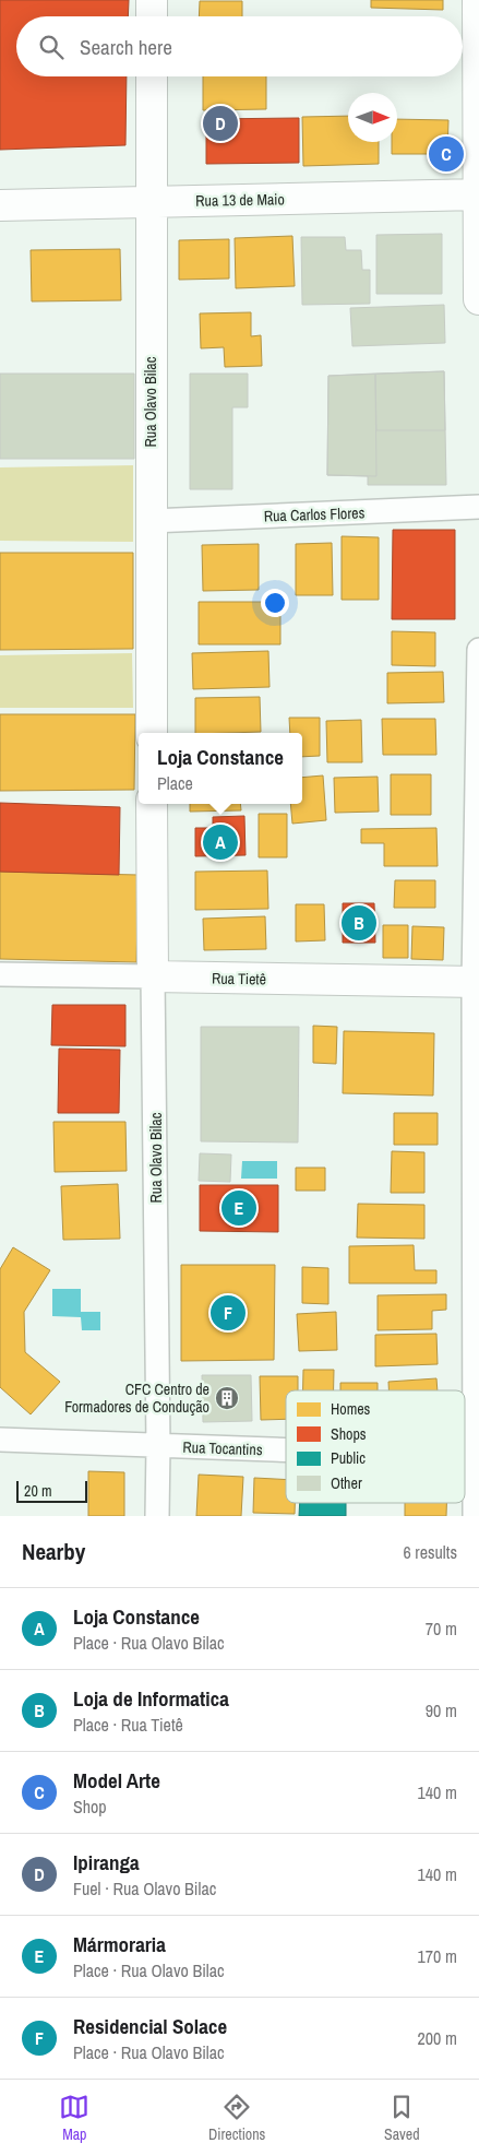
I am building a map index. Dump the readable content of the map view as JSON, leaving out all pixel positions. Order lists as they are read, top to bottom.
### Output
{
  "streets": {
    "main road": ["Rua 13 de Maio", "Rua Olavo Bilac", "Rua Tietê"],
    "street": ["Rua Carlos Flores", "Rua Tocantins"]
  },
  "crossings": [
    ["Rua 13 de Maio", "Rua Olavo Bilac"],
    ["Rua Olavo Bilac", "Rua Carlos Flores"],
    ["Rua Olavo Bilac", "Rua Tietê"],
    ["Rua Olavo Bilac", "Rua Tocantins"]
  ],
  "places": {
    "building": ["CFC Centro de Formadores de Condução"]
  },
  "legend": [
    "Homes",
    "Shops",
    "Public",
    "Other"
  ],
  "scale_bar": "20 m",
  "north": "right",
  "page": {
    "search": "Search here",
    "pins": [
      "D",
      "C",
      "A",
      "B",
      "E",
      "F"
    ],
    "popup": ["Loja Constance", "Place"],
    "scale": "20 m",
    "heading": ["Nearby", "6 results"],
    "list": [
      {
        "mark": "A",
        "name": "Loja Constance",
        "note": "Place · Rua Olavo Bilac",
        "value": "70 m"
      },
      {
        "mark": "B",
        "name": "Loja de Informatica",
        "note": "Place · Rua Tietê",
        "value": "90 m"
      },
      {
        "mark": "C",
        "name": "Model Arte",
        "note": "Shop",
        "value": "140 m"
      },
      {
        "mark": "D",
        "name": "Ipiranga",
        "note": "Fuel · Rua Olavo Bilac",
        "value": "140 m"
      },
      {
        "mark": "E",
        "name": "Mármoraria",
        "note": "Place · Rua Olavo Bilac",
        "value": "170 m"
      },
      {
        "mark": "F",
        "name": "Residencial Solace",
        "note": "Place · Rua Olavo Bilac",
        "value": "200 m"
      }
    ],
    "nav": ["Map", "Directions", "Saved"]
  }
}
